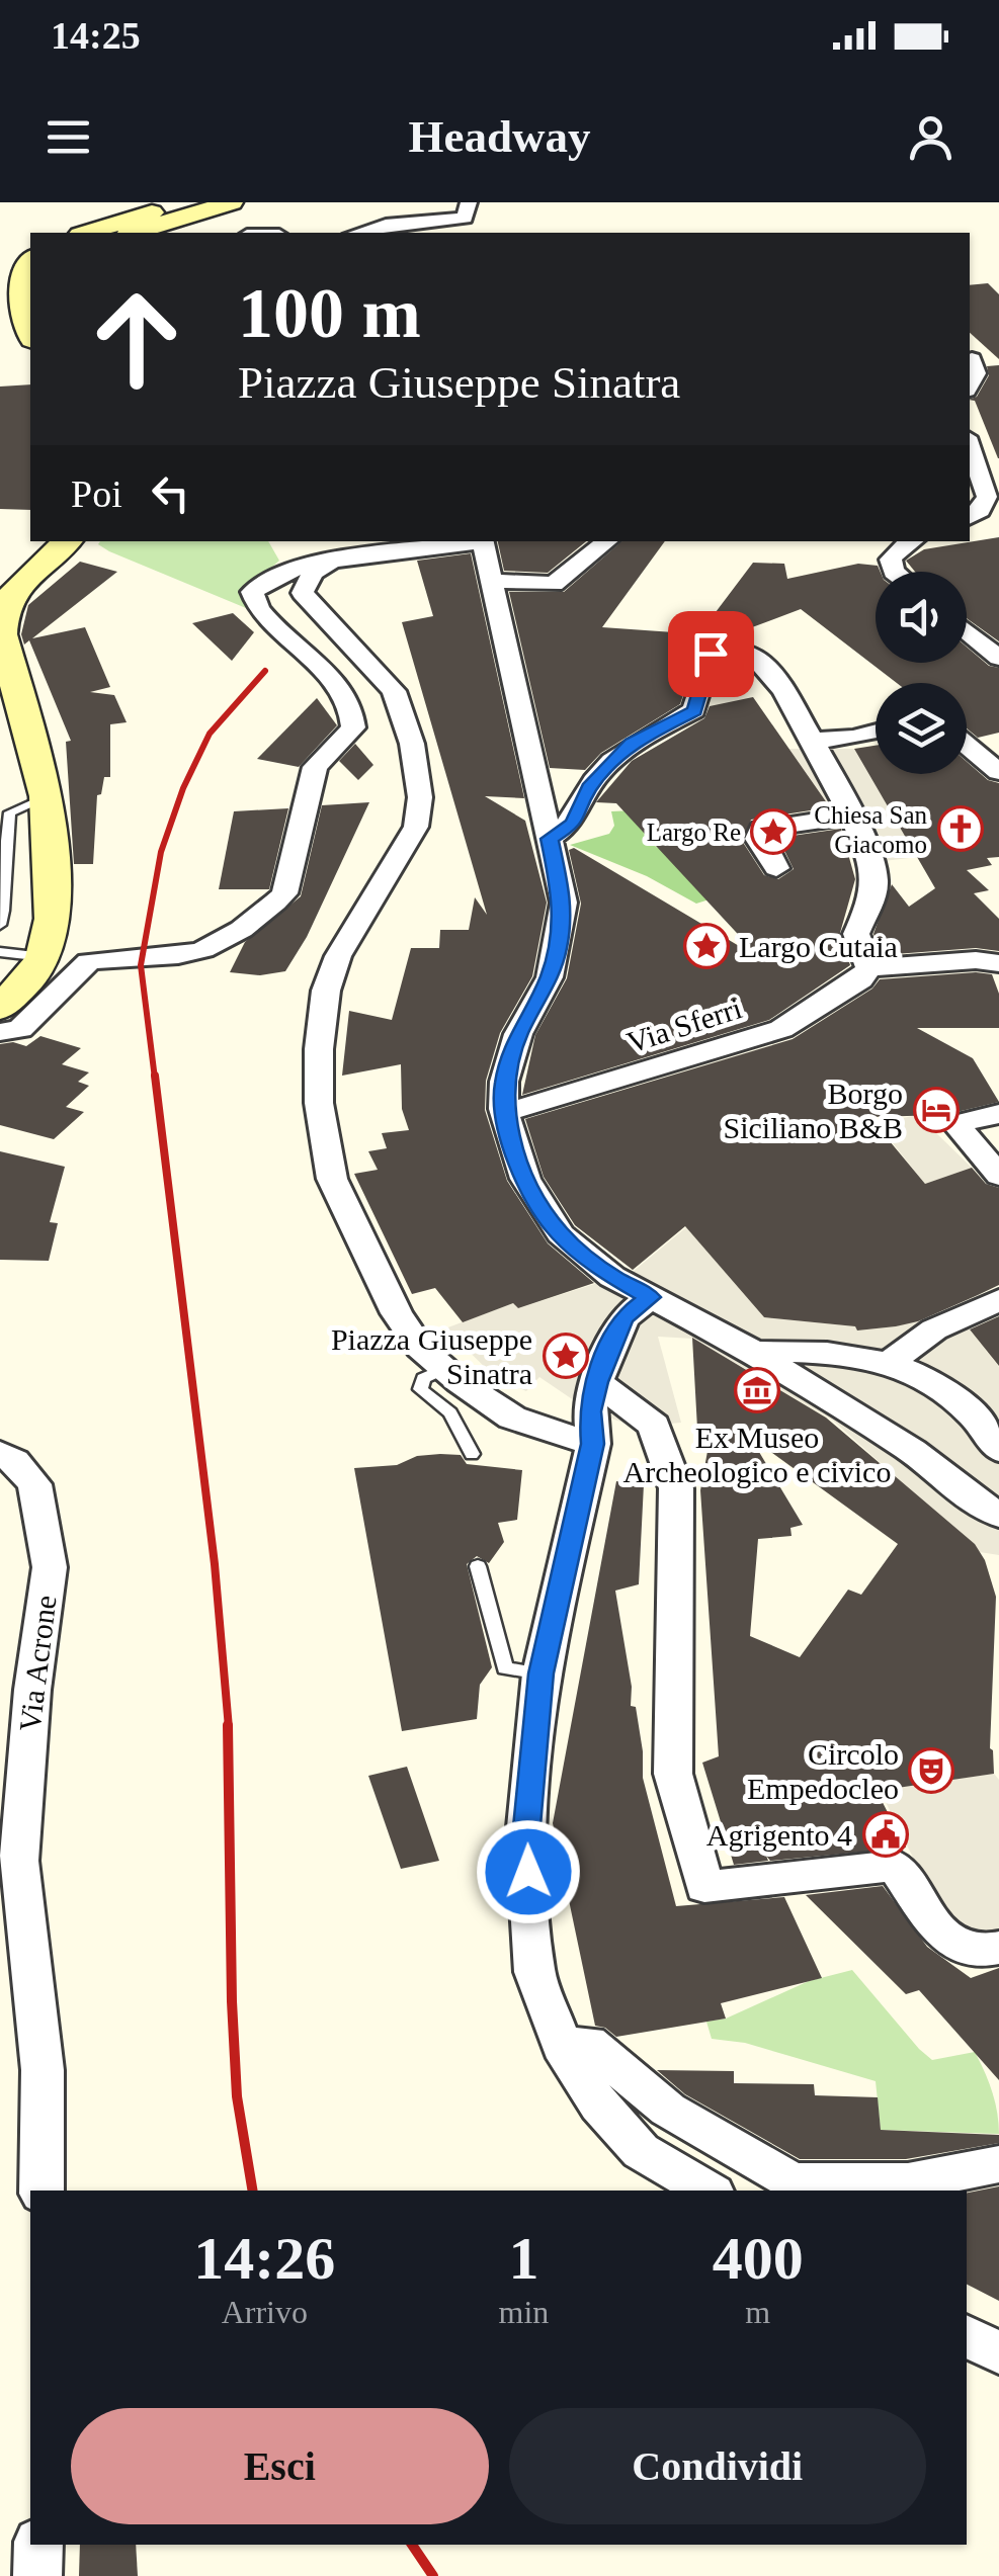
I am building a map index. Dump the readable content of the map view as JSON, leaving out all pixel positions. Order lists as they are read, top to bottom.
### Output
{
  "streets": {
    "street": ["Via Sferri", "Via Acrone"]
  },
  "places": {
    "church": ["Chiesa San Giacomo"],
    "place": ["Largo Re", "Largo Cutaia", "Piazza Giuseppe Sinatra"],
    "hotel": ["Borgo Siciliano B&B"],
    "museum": ["Ex Museo Archeologico e civico"],
    "theatre": ["Circolo Empedocleo"],
    "public building": ["Agrigento 4"]
  },
  "page": {
    "status": "14:25",
    "header": "Headway",
    "turn": ["100 m", "Piazza Giuseppe Sinatra"],
    "then": "Poi",
    "eta": [
      "14:26",
      "Arrivo",
      "1",
      "min",
      "400",
      "m"
    ],
    "buttons": ["Esci", "Condividi"]
  }
}
